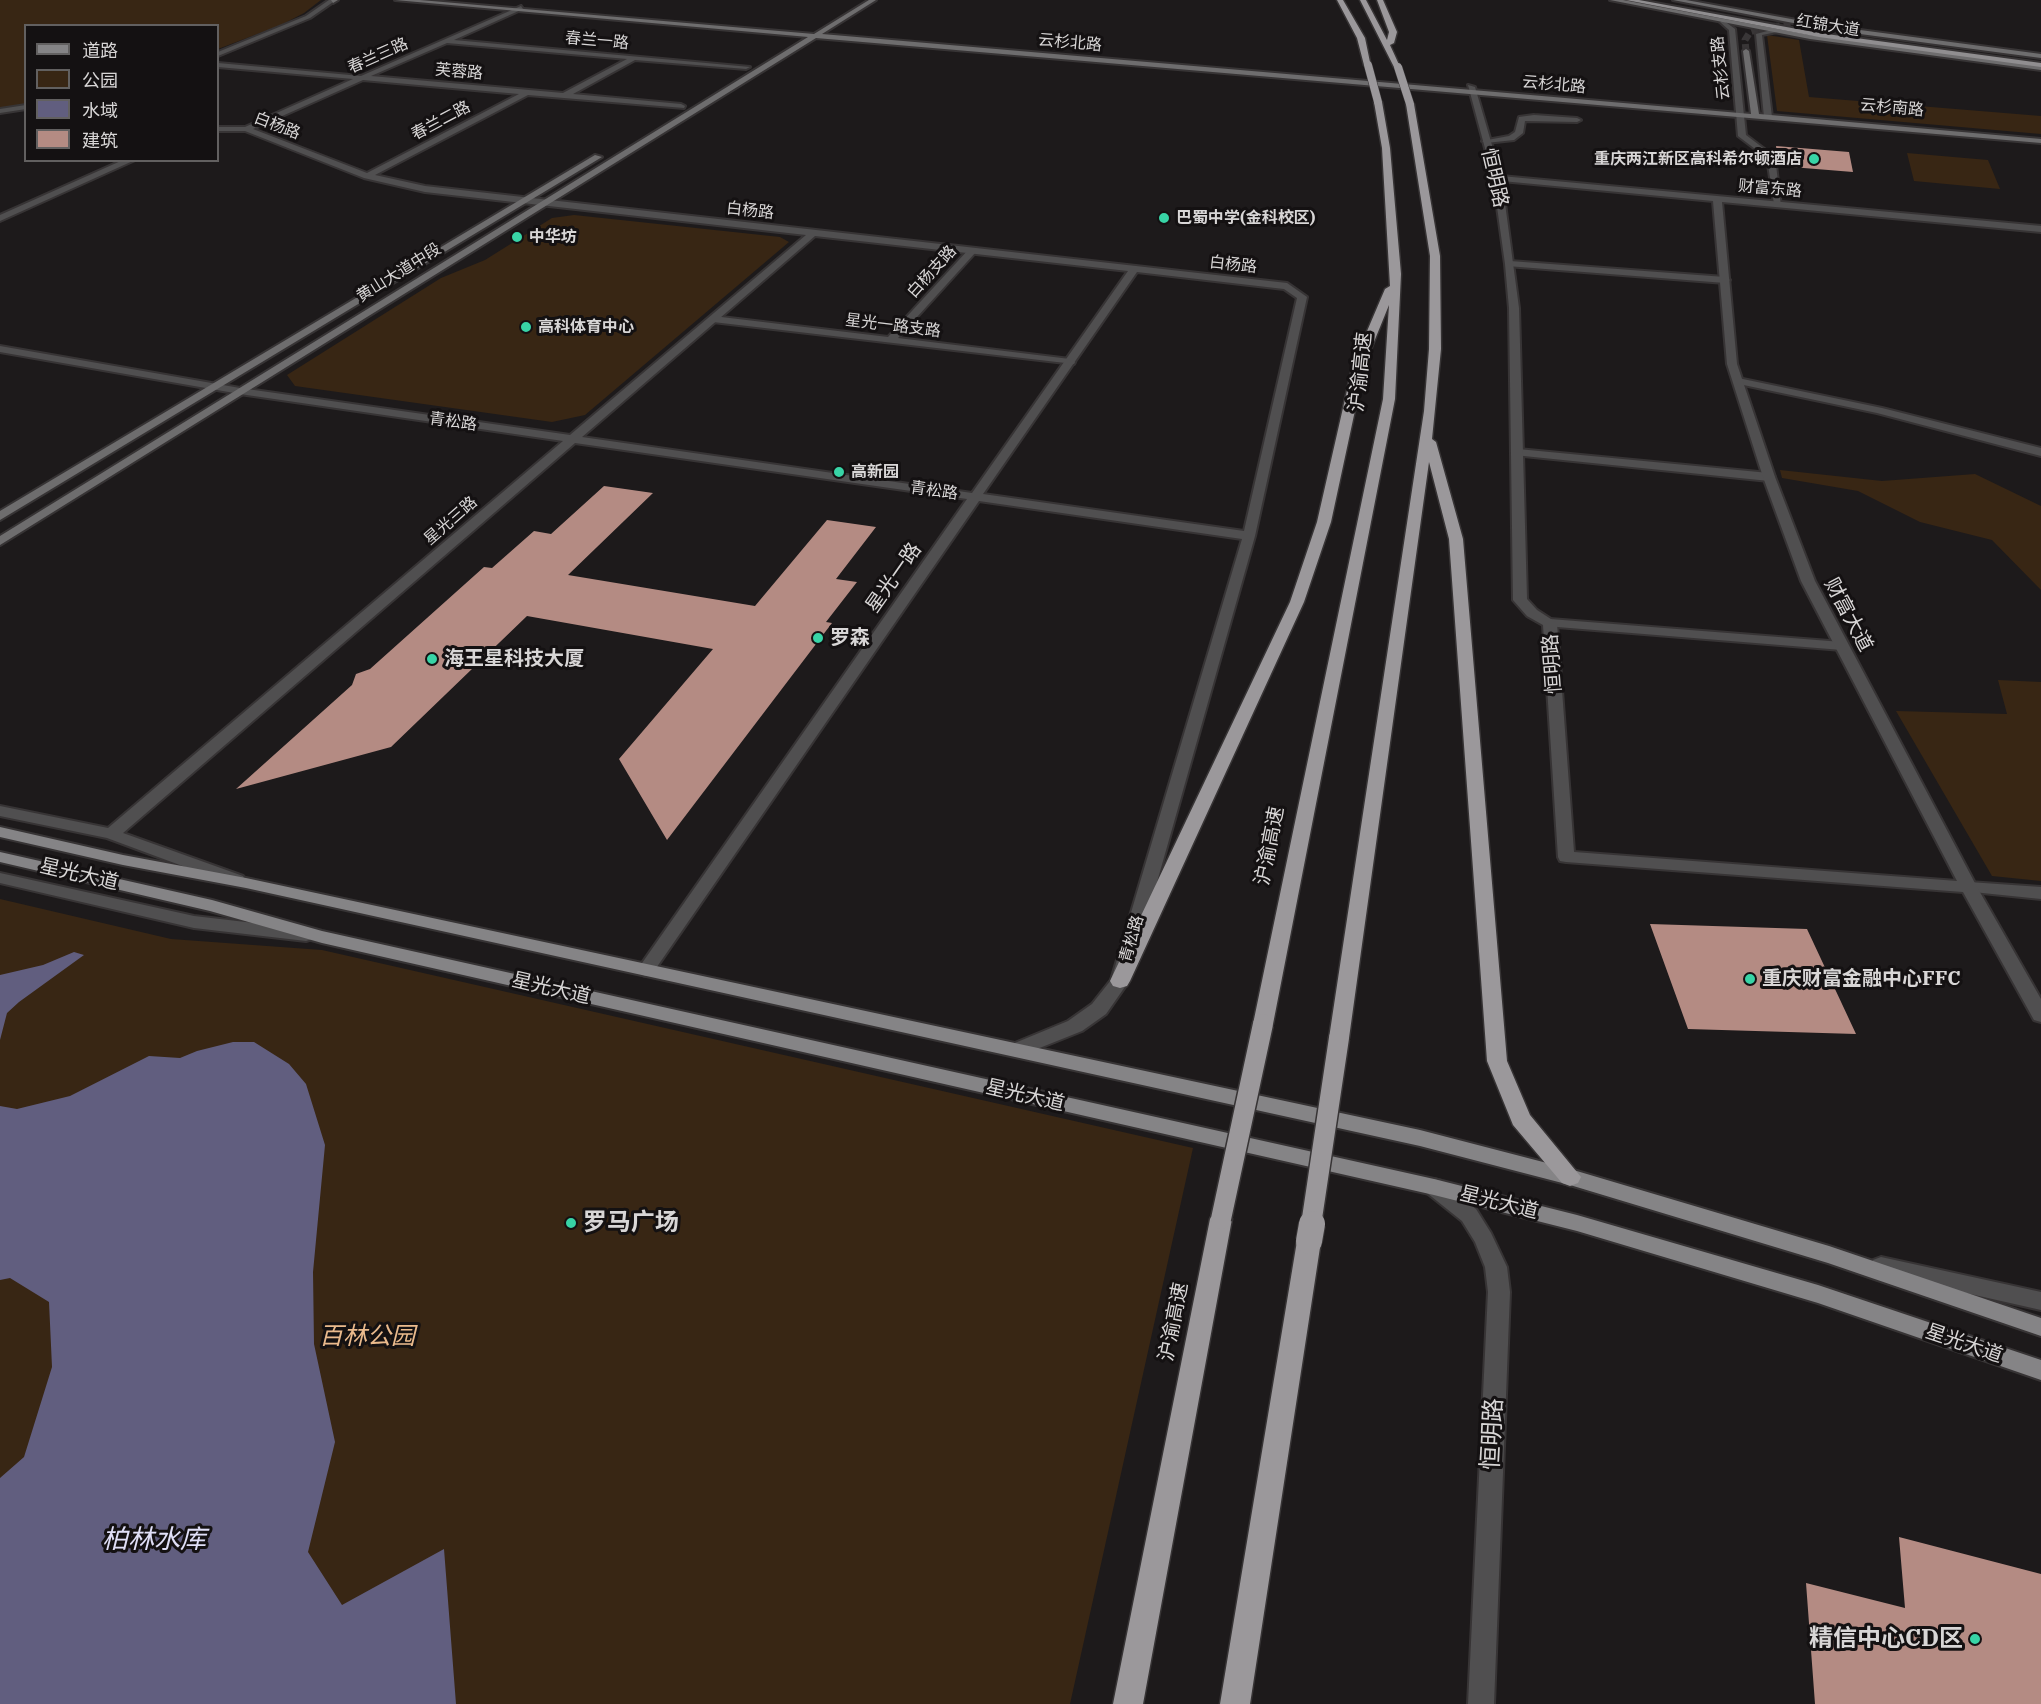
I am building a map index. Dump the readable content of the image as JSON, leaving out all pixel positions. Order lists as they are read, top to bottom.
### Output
{
  "streets": {
    "highway": ["红锦大道", "沪渝高速"],
    "main road": [
      "云杉北路",
      "云杉南路",
      "黄山大道中段",
      "星光大道"
    ],
    "street": [
      "春兰一路",
      "春兰三路",
      "云杉支路",
      "芙蓉路",
      "春兰二路",
      "白杨路",
      "恒明路",
      "财富东路",
      "白杨支路",
      "星光一路支路",
      "青松路",
      "星光三路",
      "星光一路",
      "财富大道"
    ]
  },
  "crossings": [
    ["红锦大道", "云杉支路"],
    ["春兰一路", "春兰三路"],
    ["云杉北路", "春兰三路"],
    ["云杉北路", "云杉支路"],
    ["云杉北路", "云杉南路"],
    ["云杉北路", "恒明路"],
    ["云杉北路", "黄山大道中段"],
    ["春兰三路", "芙蓉路"],
    ["春兰三路", "白杨路"],
    ["云杉支路", "云杉南路"],
    ["云杉支路", "财富东路"],
    ["芙蓉路", "春兰二路"],
    ["春兰二路", "白杨路"],
    ["白杨路", "白杨支路"],
    ["白杨路", "黄山大道中段"],
    ["白杨路", "青松路"],
    ["白杨路", "星光三路"],
    ["白杨路", "星光一路"],
    ["恒明路", "财富东路"],
    ["恒明路", "财富大道"],
    ["恒明路", "星光大道"],
    ["财富东路", "财富大道"],
    ["白杨支路", "星光一路支路"],
    ["黄山大道中段", "青松路"],
    ["星光一路支路", "星光三路"],
    ["星光一路支路", "星光一路"],
    ["青松路", "星光三路"],
    ["青松路", "星光一路"],
    ["青松路", "星光大道"],
    ["星光一路", "星光大道"]
  ],
  "water": ["柏林水库"],
  "parks": ["百林公园"],
  "places": [
    "重庆两江新区高科希尔顿酒店",
    "巴蜀中学(金科校区)",
    "中华坊",
    "高科体育中心",
    "高新园",
    "罗森",
    "海王星科技大厦",
    "重庆财富金融中心FFC",
    "罗马广场",
    "精信中心CD区"
  ],
  "legend": [
    "道路",
    "公园",
    "水域",
    "建筑"
  ]
}
